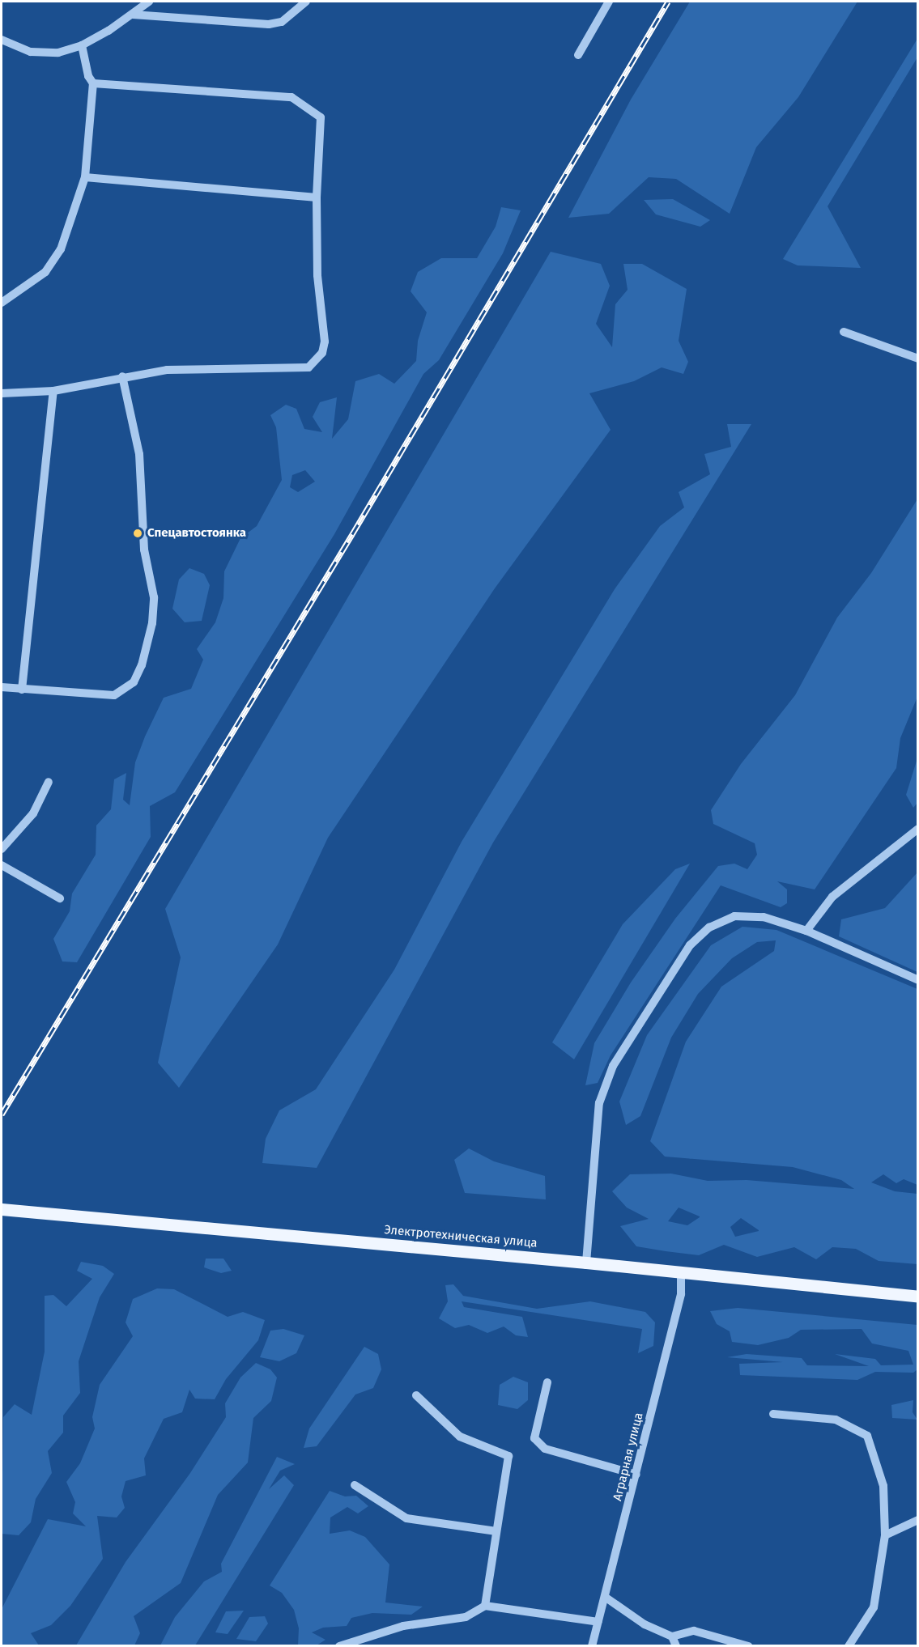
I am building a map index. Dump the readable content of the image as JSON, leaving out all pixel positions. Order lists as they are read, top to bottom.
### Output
{
  "streets": {
    "main road": ["Электротехническая улица"],
    "street": ["Аграрная улица"]
  },
  "crossings": [
    ["Электротехническая улица", "Аграрная улица"]
  ],
  "places": ["Спецавтостоянка"]
}
